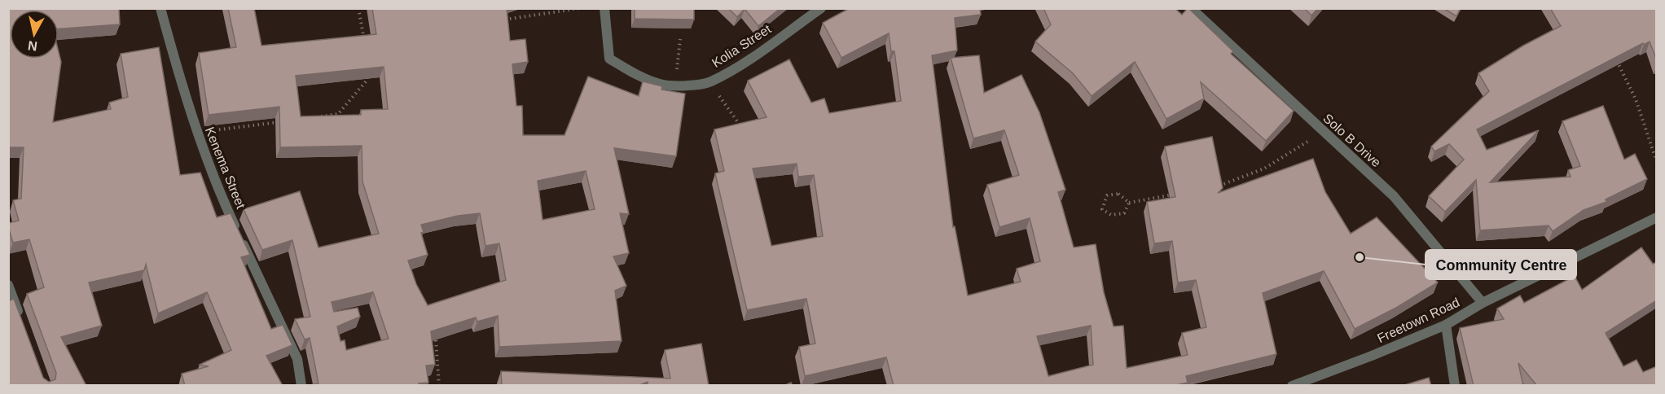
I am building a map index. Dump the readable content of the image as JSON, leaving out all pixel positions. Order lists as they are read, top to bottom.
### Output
{
  "streets": {
    "street": [
      "Kolia Street",
      "Solo B Drive",
      "Kenema Street",
      "Freetown Road"
    ]
  },
  "crossings": [
    ["Solo B Drive", "Freetown Road"]
  ],
  "places": ["Community Centre"],
  "north": "bottom"
}
